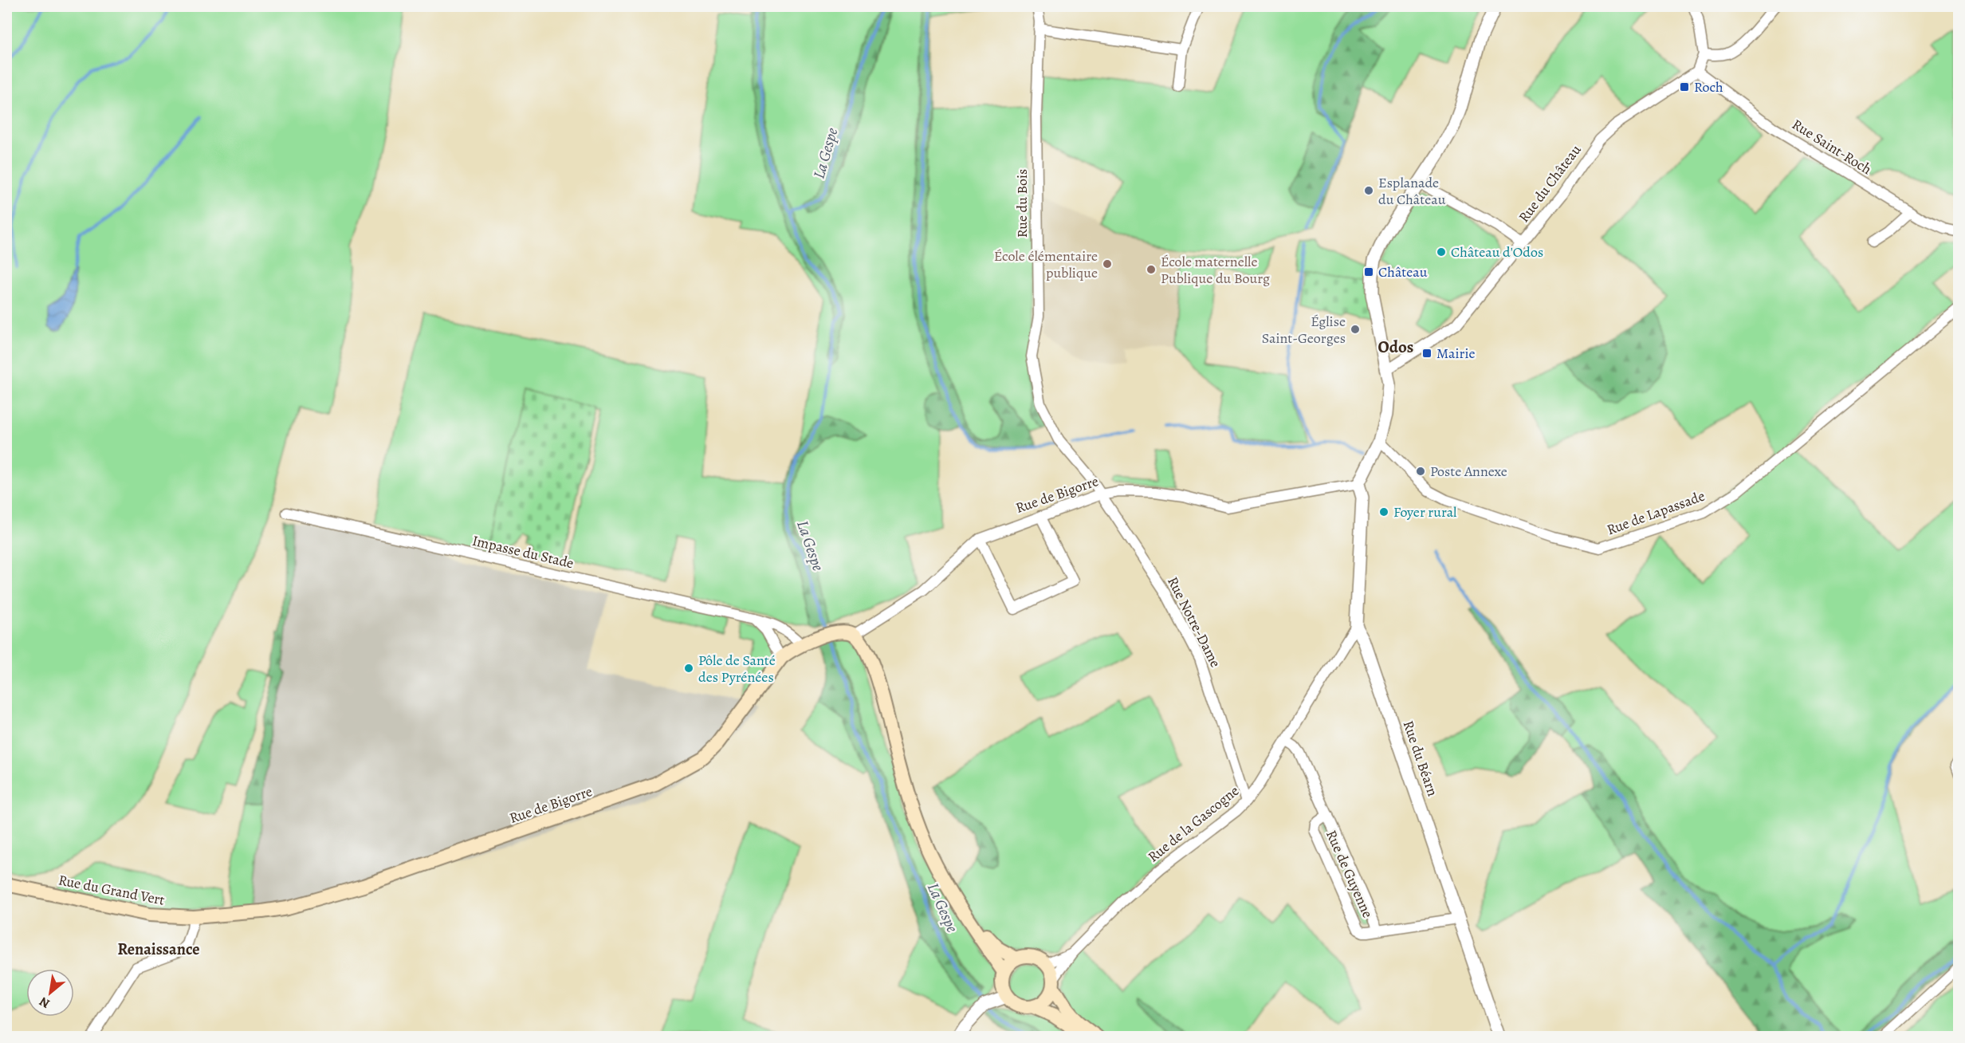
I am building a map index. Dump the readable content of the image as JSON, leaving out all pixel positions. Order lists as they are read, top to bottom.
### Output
{
  "streets": {
    "main road": ["Rue de Bigorre", "Rue du Grand Vert"],
    "street": [
      "Rue Saint-Roch",
      "Rue du Château",
      "Rue du Bois",
      "Rue de Lapassade",
      "Impasse du Stade",
      "Rue Notre-Dame",
      "Rue du Béarn",
      "Rue de la Gascogne",
      "Rue de Guyenne"
    ]
  },
  "crossings": [
    ["Rue Saint-Roch", "Rue du Château"],
    ["Rue du Bois", "Rue de Bigorre"],
    ["Rue du Bois", "Rue Notre-Dame"],
    ["Rue de Bigorre", "Impasse du Stade"],
    ["Rue de Bigorre", "Rue Notre-Dame"],
    ["Rue de Bigorre", "Rue du Grand Vert"],
    ["Rue Notre-Dame", "Rue de la Gascogne"],
    ["Rue du Béarn", "Rue de la Gascogne"],
    ["Rue du Béarn", "Rue de Guyenne"],
    ["Rue de la Gascogne", "Rue de Guyenne"]
  ],
  "districts": ["Odos", "Renaissance"],
  "water": ["La Gespe"],
  "places": {
    "transit": ["Roch", "Château", "Mairie"],
    "other": [
      "Esplanade du Château",
      "Château d'Odos",
      "École élémentaire publique",
      "École maternelle Publique du Bourg",
      "Église Saint-Georges",
      "Poste Annexe",
      "Foyer rural",
      "Pôle de Santé des Pyrénées"
    ]
  },
  "north": "bottom left"
}
